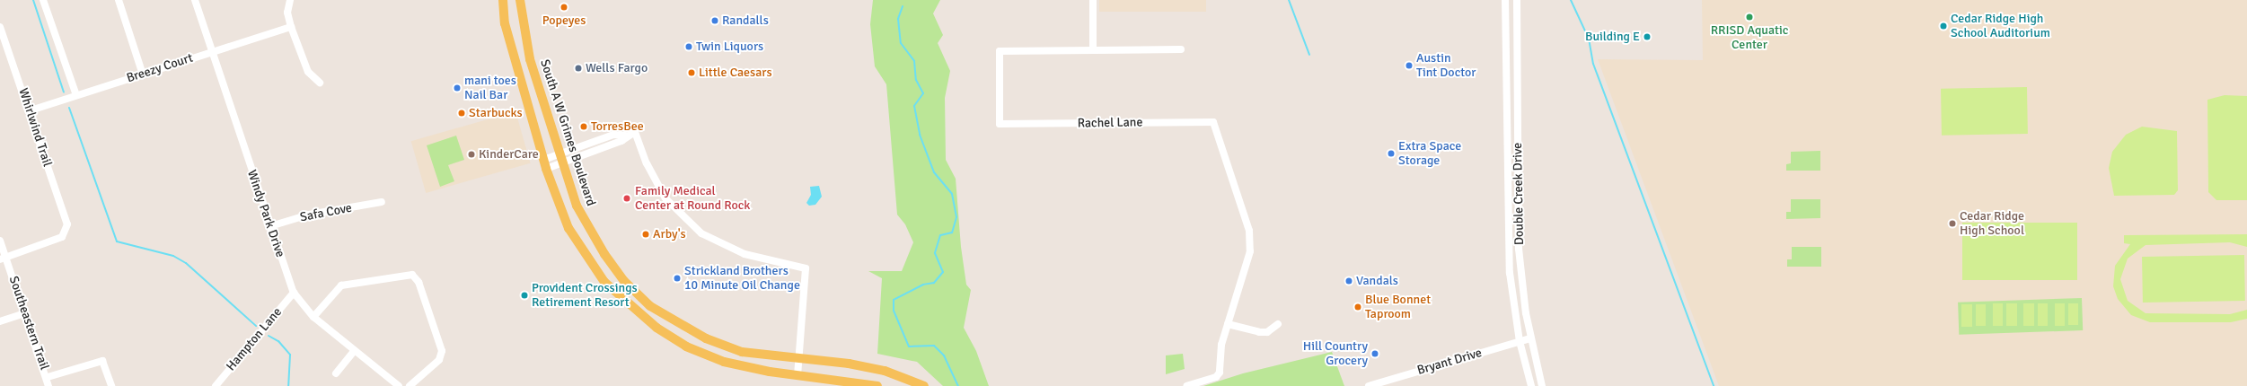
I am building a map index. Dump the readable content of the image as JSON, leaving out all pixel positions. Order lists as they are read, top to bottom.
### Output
{
  "streets": {
    "main road": ["South A W Grimes Boulevard"],
    "street": [
      "Breezy Court",
      "Rachel Lane",
      "Whirlwind Trail",
      "Double Creek Drive",
      "Safa Cove",
      "Windy Park Drive",
      "Southeastern Trail",
      "Hampton Lane",
      "Bryant Drive"
    ]
  },
  "crossings": [
    ["Breezy Court", "Whirlwind Trail"],
    ["Breezy Court", "Windy Park Drive"],
    ["Whirlwind Trail", "Southeastern Trail"],
    ["Double Creek Drive", "Bryant Drive"],
    ["Safa Cove", "Windy Park Drive"],
    ["Windy Park Drive", "Hampton Lane"]
  ],
  "places": [
    "Popeyes",
    "RRISD Aquatic Center",
    "Randalls",
    "Cedar Ridge High School Auditorium",
    "Building E",
    "Twin Liquors",
    "Austin Tint Doctor",
    "Wells Fargo",
    "Little Caesars",
    "mani toes Nail Bar",
    "Starbucks",
    "TorresBee",
    "Extra Space Storage",
    "KinderCare",
    "Family Medical Center at Round Rock",
    "Cedar Ridge High School",
    "Arby's",
    "Strickland Brothers 10 Minute Oil Change",
    "Vandals",
    "Provident Crossings Retirement Resort",
    "Blue Bonnet Taproom",
    "Hill Country Grocery"
  ]
}
